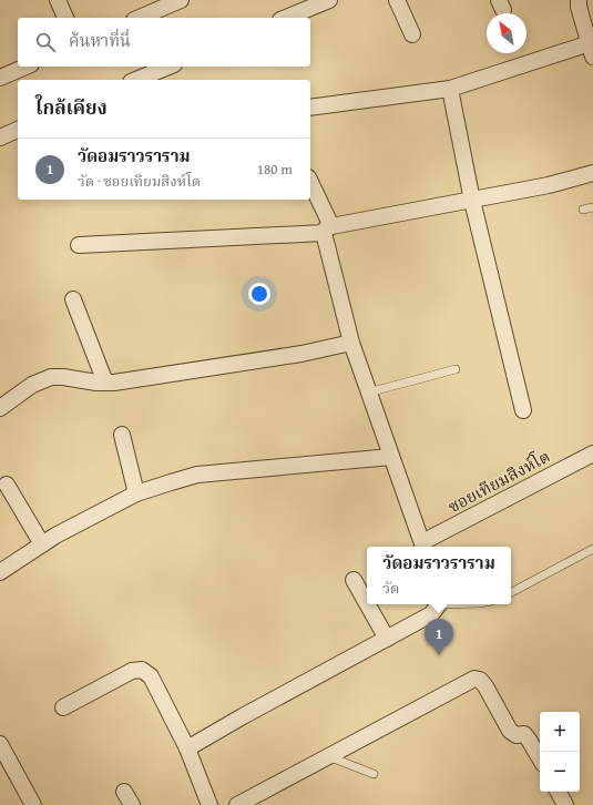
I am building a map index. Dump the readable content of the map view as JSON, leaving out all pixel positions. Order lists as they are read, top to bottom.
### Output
{
  "streets": {
    "street": ["ซอยเทียมสิงห์โต"]
  },
  "north": "top left",
  "page": {
    "search": "ค้นหาที่นี่",
    "heading": "ใกล้เคียง",
    "list": [
      {
        "mark": "1",
        "name": "วัดอมราวราราม",
        "note": "วัด · ซอยเทียมสิงห์โต",
        "value": "180 m"
      }
    ],
    "popup": ["วัดอมราวราราม", "วัด"],
    "pins": "1",
    "map_buttons": ["+", "−"]
  }
}
